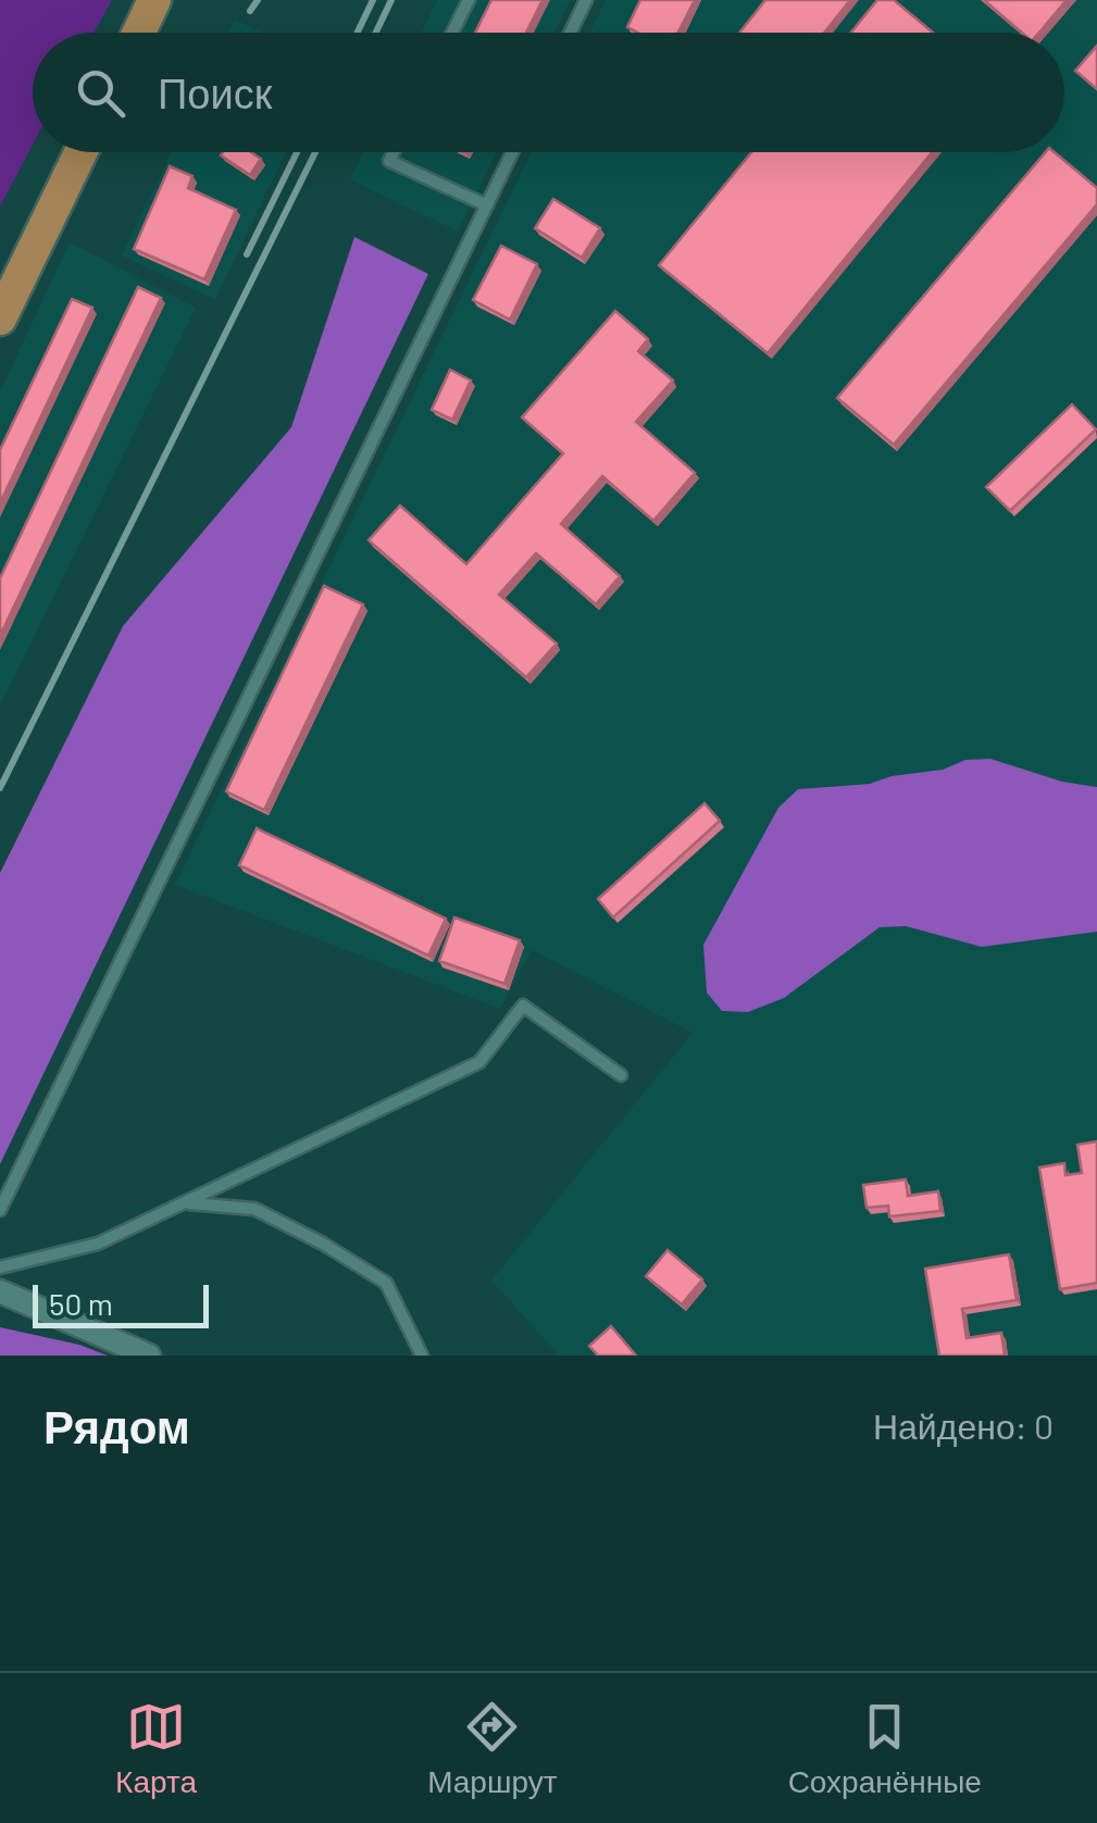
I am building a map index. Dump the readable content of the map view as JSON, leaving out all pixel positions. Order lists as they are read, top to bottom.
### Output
{
  "scale_bar": "50 m",
  "page": {
    "search": "Поиск",
    "scale": "50 m",
    "heading": ["Рядом", "Найдено: 0"],
    "nav": ["Карта", "Маршрут", "Сохранённые"]
  }
}
